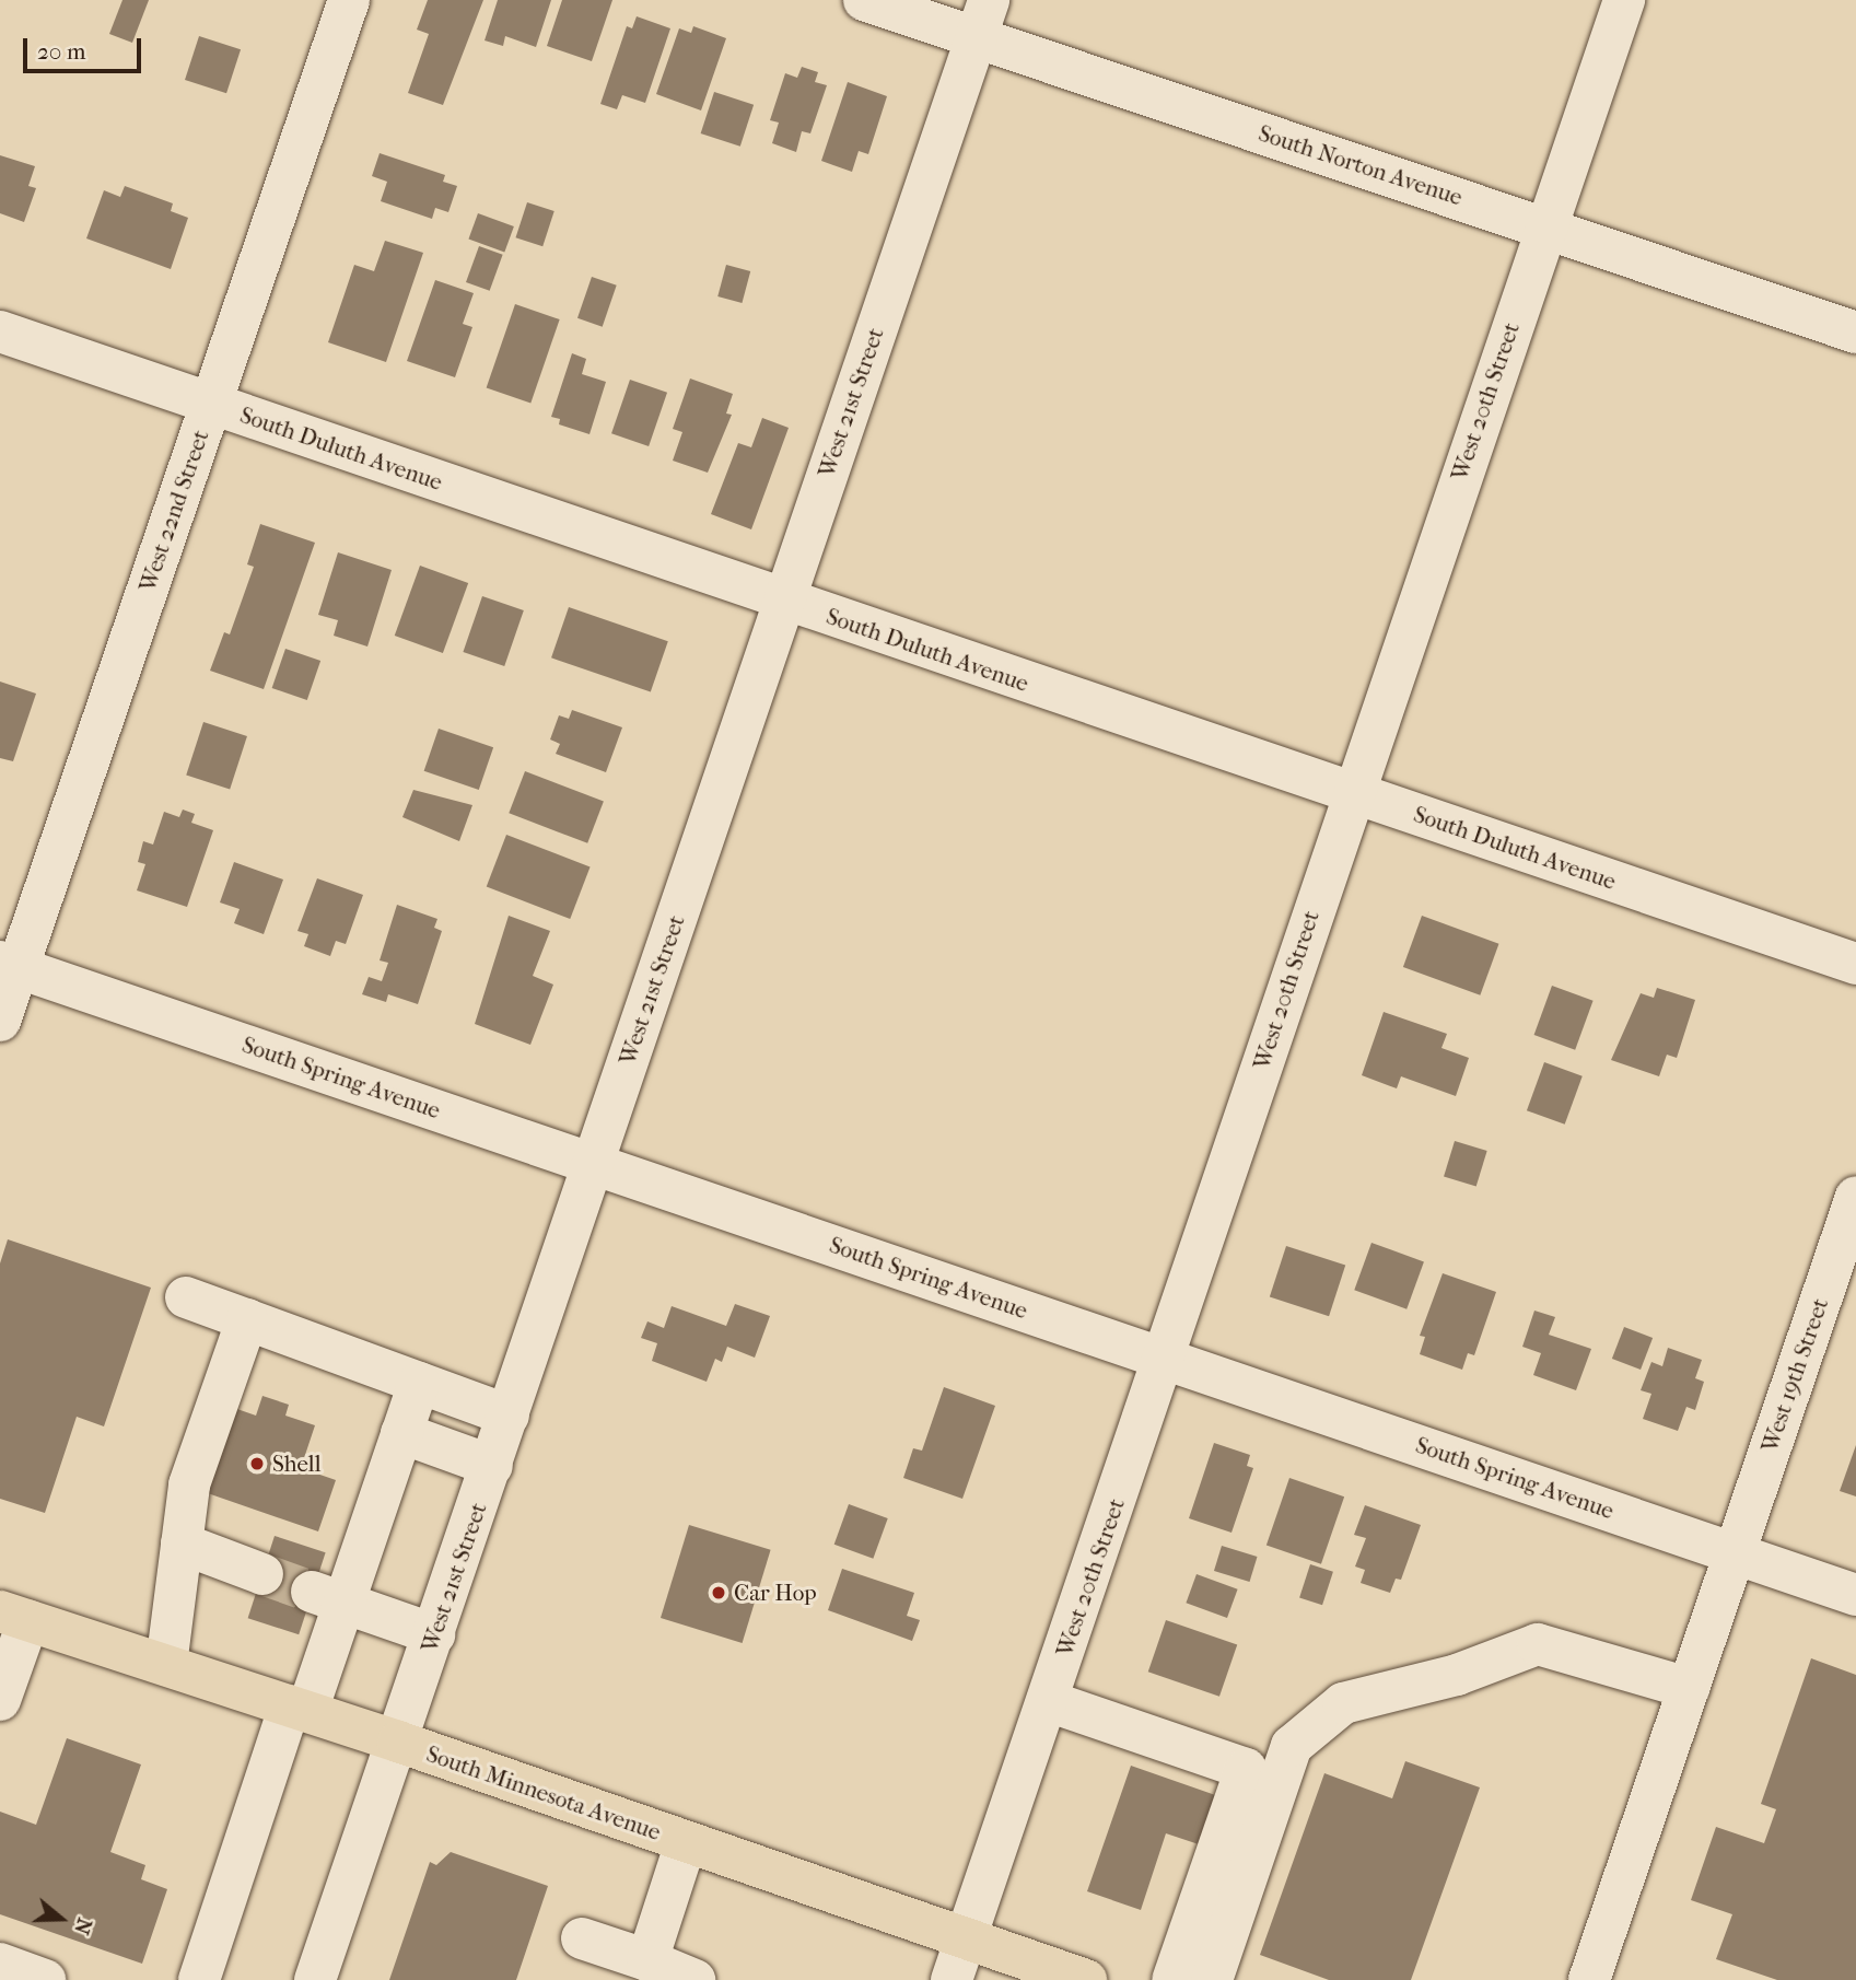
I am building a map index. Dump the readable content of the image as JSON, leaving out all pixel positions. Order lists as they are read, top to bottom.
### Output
{
  "streets": {
    "main road": ["South Minnesota Avenue"],
    "street": [
      "South Norton Avenue",
      "West 20th Street",
      "West 21st Street",
      "South Duluth Avenue",
      "West 22nd Street",
      "South Spring Avenue",
      "West 19th Street"
    ]
  },
  "crossings": [
    ["South Norton Avenue", "West 20th Street"],
    ["South Norton Avenue", "West 21st Street"],
    ["West 20th Street", "South Duluth Avenue"],
    ["West 20th Street", "South Spring Avenue"],
    ["West 20th Street", "South Minnesota Avenue"],
    ["West 21st Street", "South Duluth Avenue"],
    ["West 21st Street", "South Spring Avenue"],
    ["West 21st Street", "South Minnesota Avenue"],
    ["South Duluth Avenue", "West 22nd Street"],
    ["West 22nd Street", "South Spring Avenue"],
    ["South Spring Avenue", "West 19th Street"]
  ],
  "places": ["Shell", "Car Hop"],
  "scale_bar": "20 m",
  "north": "right"
}
